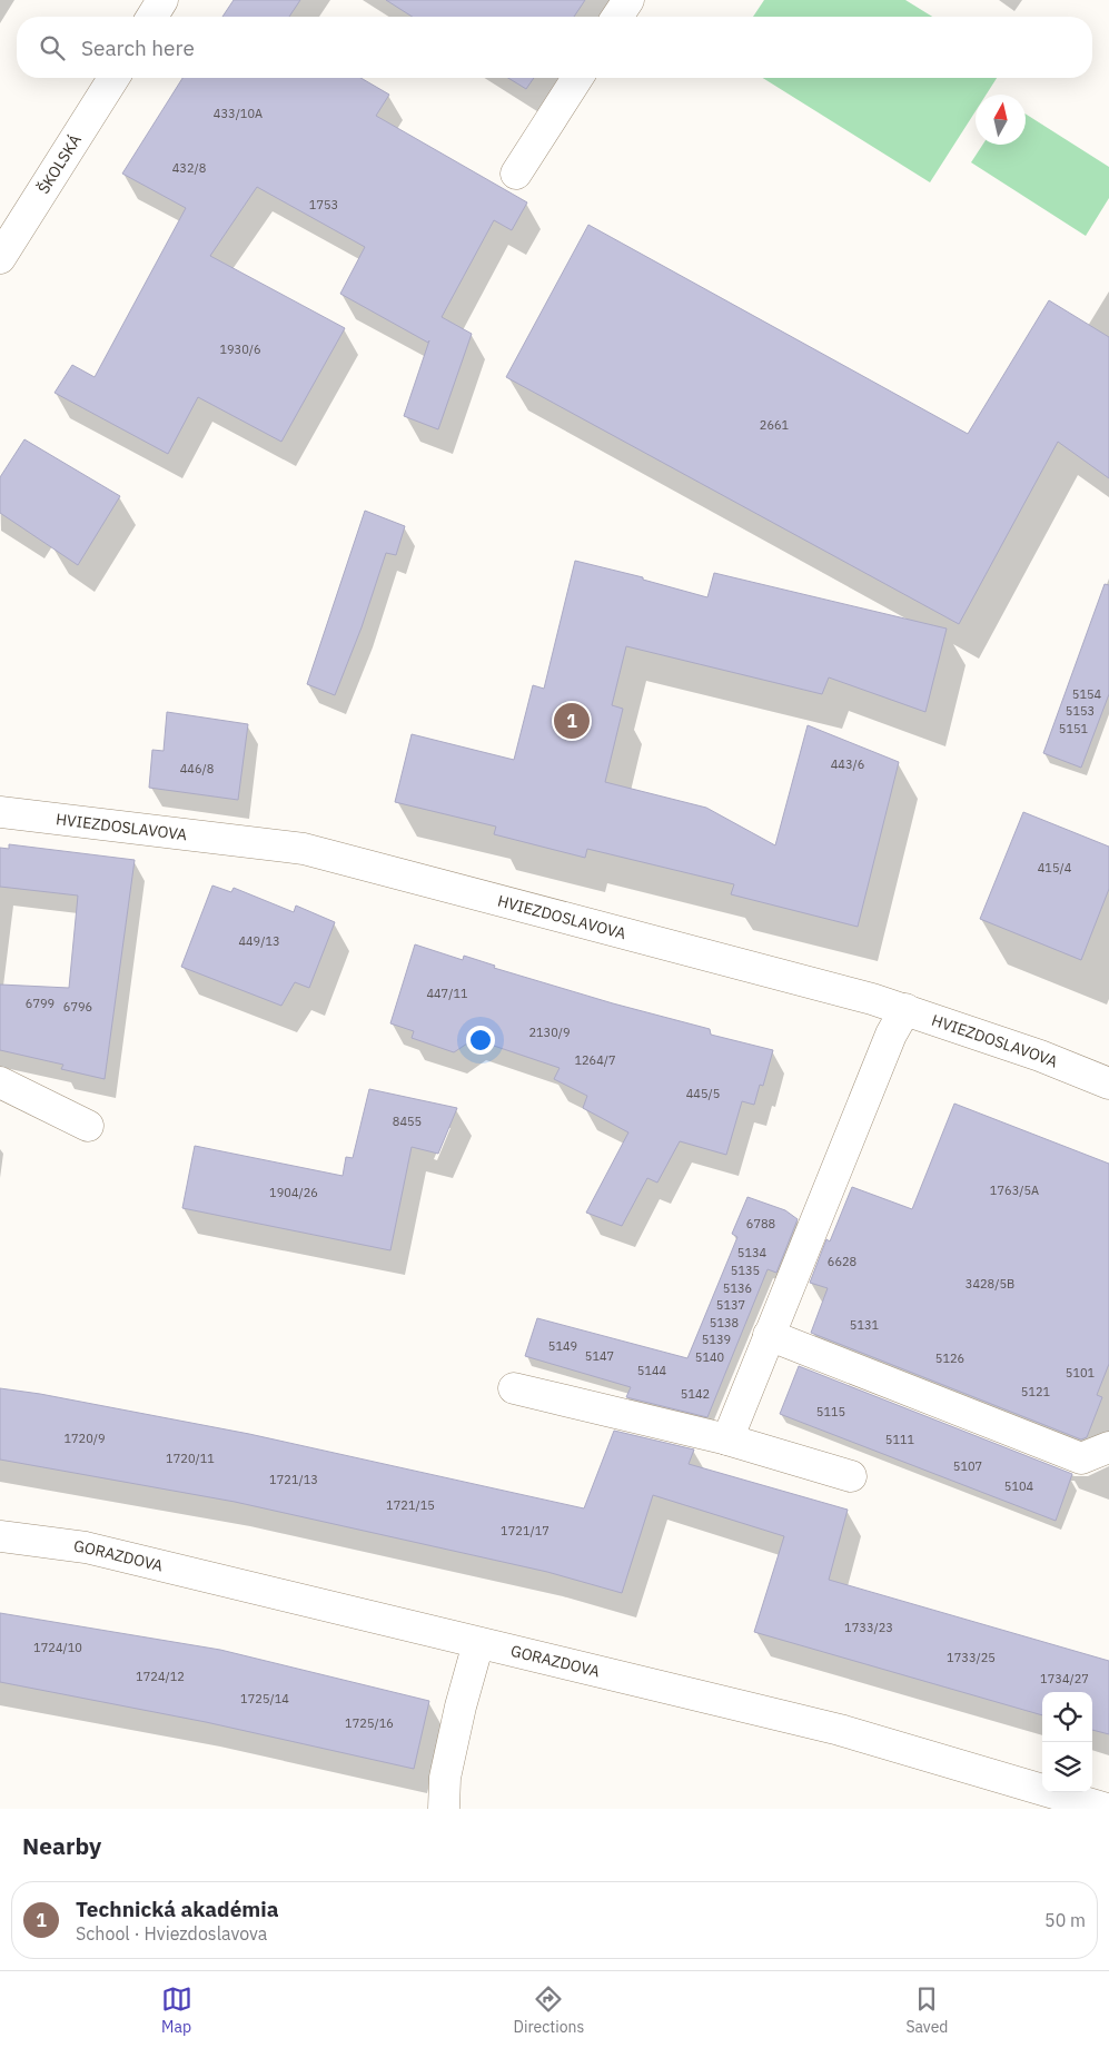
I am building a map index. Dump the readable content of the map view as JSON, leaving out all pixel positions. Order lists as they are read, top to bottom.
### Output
{
  "streets": {
    "street": ["ŠKOLSKÁ", "HVIEZDOSLAVOVA", "GORAZDOVA"]
  },
  "house_numbers": [
    "433/10A",
    "432/8",
    "1753",
    "1930/6",
    "2661",
    "5154",
    "5153",
    "5151",
    "443/6",
    "446/8",
    "415/4",
    "449/13",
    "447/11",
    "6799",
    "6796",
    "2130/9",
    "1264/7",
    "445/5",
    "8455",
    "1763/5A",
    "1904/26",
    "6788",
    "5134",
    "6628",
    "5135",
    "3428/5B",
    "5136",
    "5137",
    "5138",
    "5131",
    "5139",
    "5149",
    "5147",
    "5140",
    "5126",
    "5144",
    "5101",
    "5121",
    "5142",
    "5115",
    "1720/9",
    "5111",
    "1720/11",
    "5107",
    "1721/13",
    "5104",
    "1721/15",
    "1721/17",
    "1733/23",
    "1724/10",
    "1733/25",
    "1724/12",
    "1734/27",
    "1725/14",
    "1725/16"
  ],
  "north": "top",
  "page": {
    "search": "Search here",
    "pins": "1",
    "heading": "Nearby",
    "list": [
      {
        "mark": "1",
        "name": "Technická akadémia",
        "note": "School · Hviezdoslavova",
        "value": "50 m"
      }
    ],
    "nav": ["Map", "Directions", "Saved"]
  }
}
